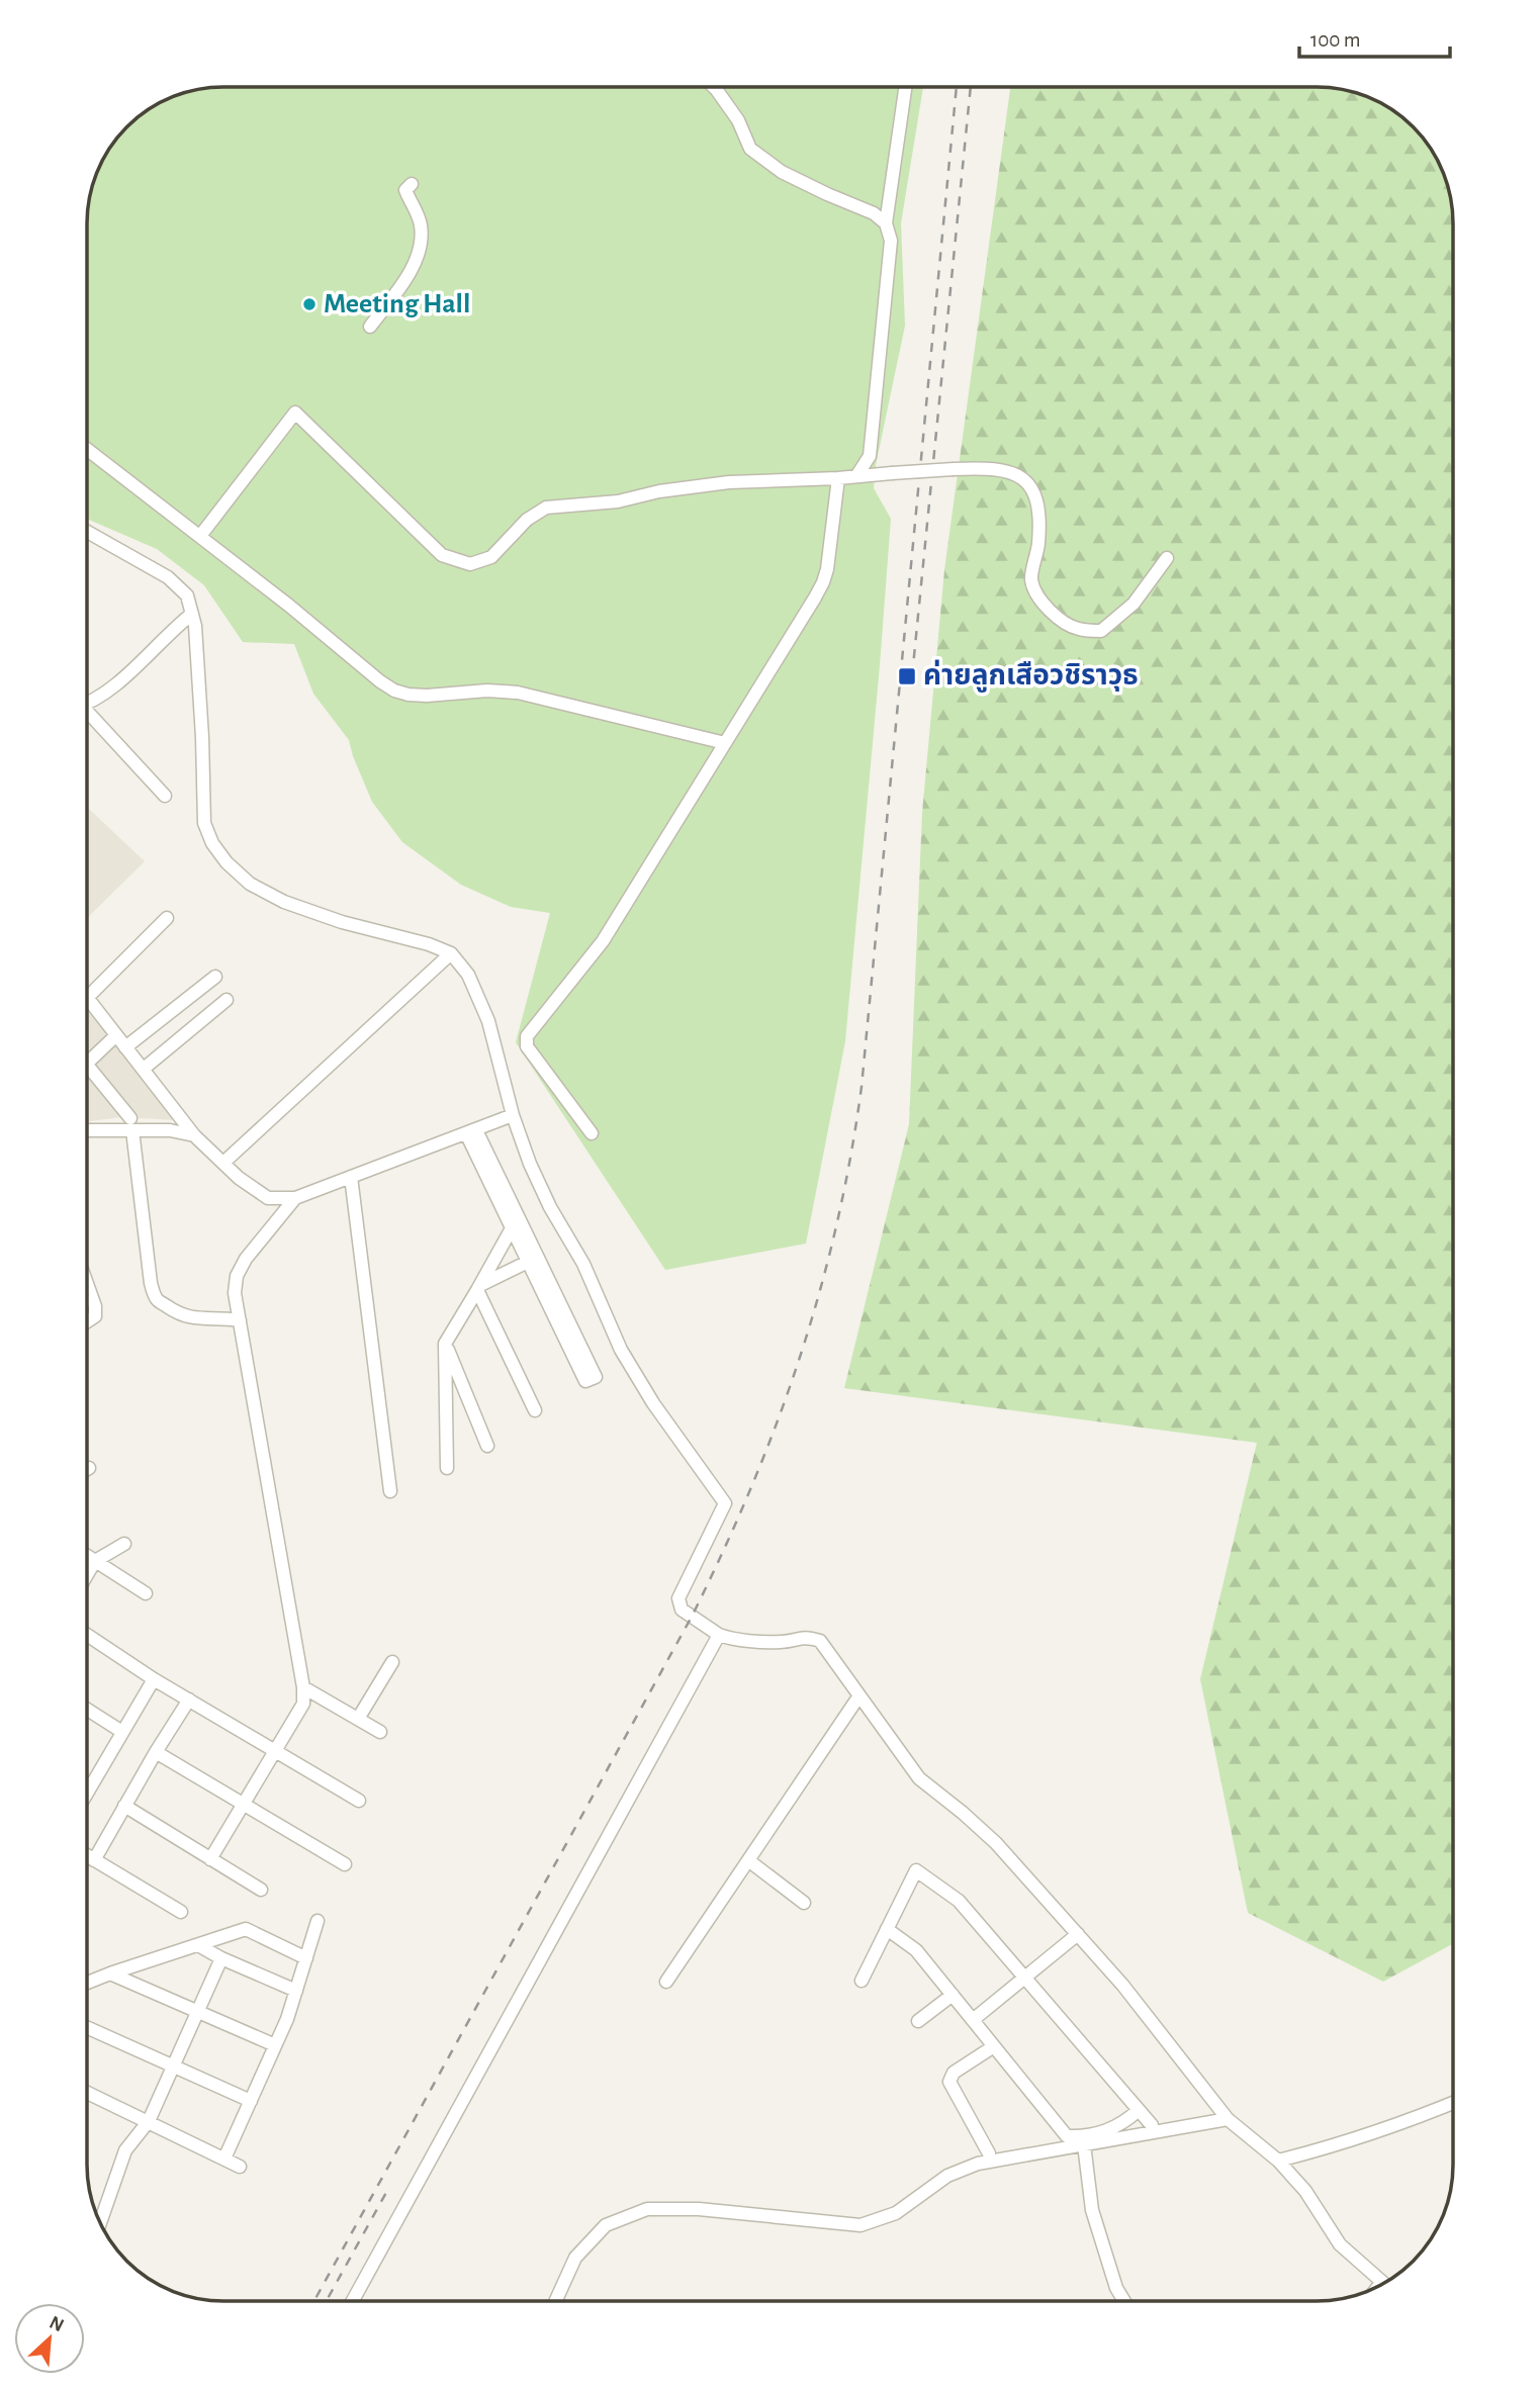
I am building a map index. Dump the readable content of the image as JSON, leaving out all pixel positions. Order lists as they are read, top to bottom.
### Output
{
  "places": {
    "other": ["Meeting Hall"],
    "transit": ["ค่ายลูกเสือวชิราวุธ"]
  },
  "scale_bar": "100 m",
  "north": "top right"
}
